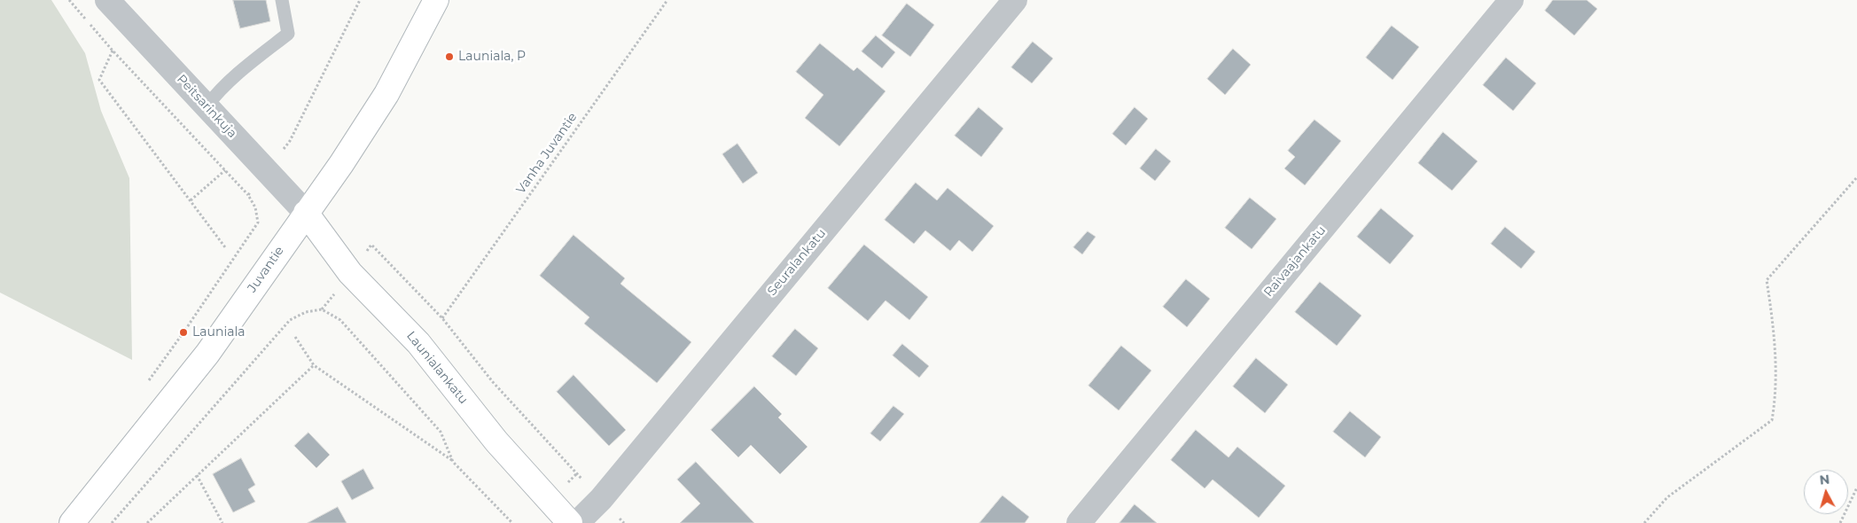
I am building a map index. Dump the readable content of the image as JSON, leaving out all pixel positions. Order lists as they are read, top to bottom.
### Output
{
  "streets": {
    "main road": ["Juvantie", "Launialankatu"],
    "street": ["Peitsarinkuja", "Raivaajankatu", "Seuralankatu"],
    "path": ["Vanha Juvantie"]
  },
  "crossings": [
    ["Peitsarinkuja", "Juvantie"],
    ["Peitsarinkuja", "Launialankatu"],
    ["Juvantie", "Launialankatu"]
  ],
  "places": ["Launiala, P", "Launiala"],
  "north": "top"
}
